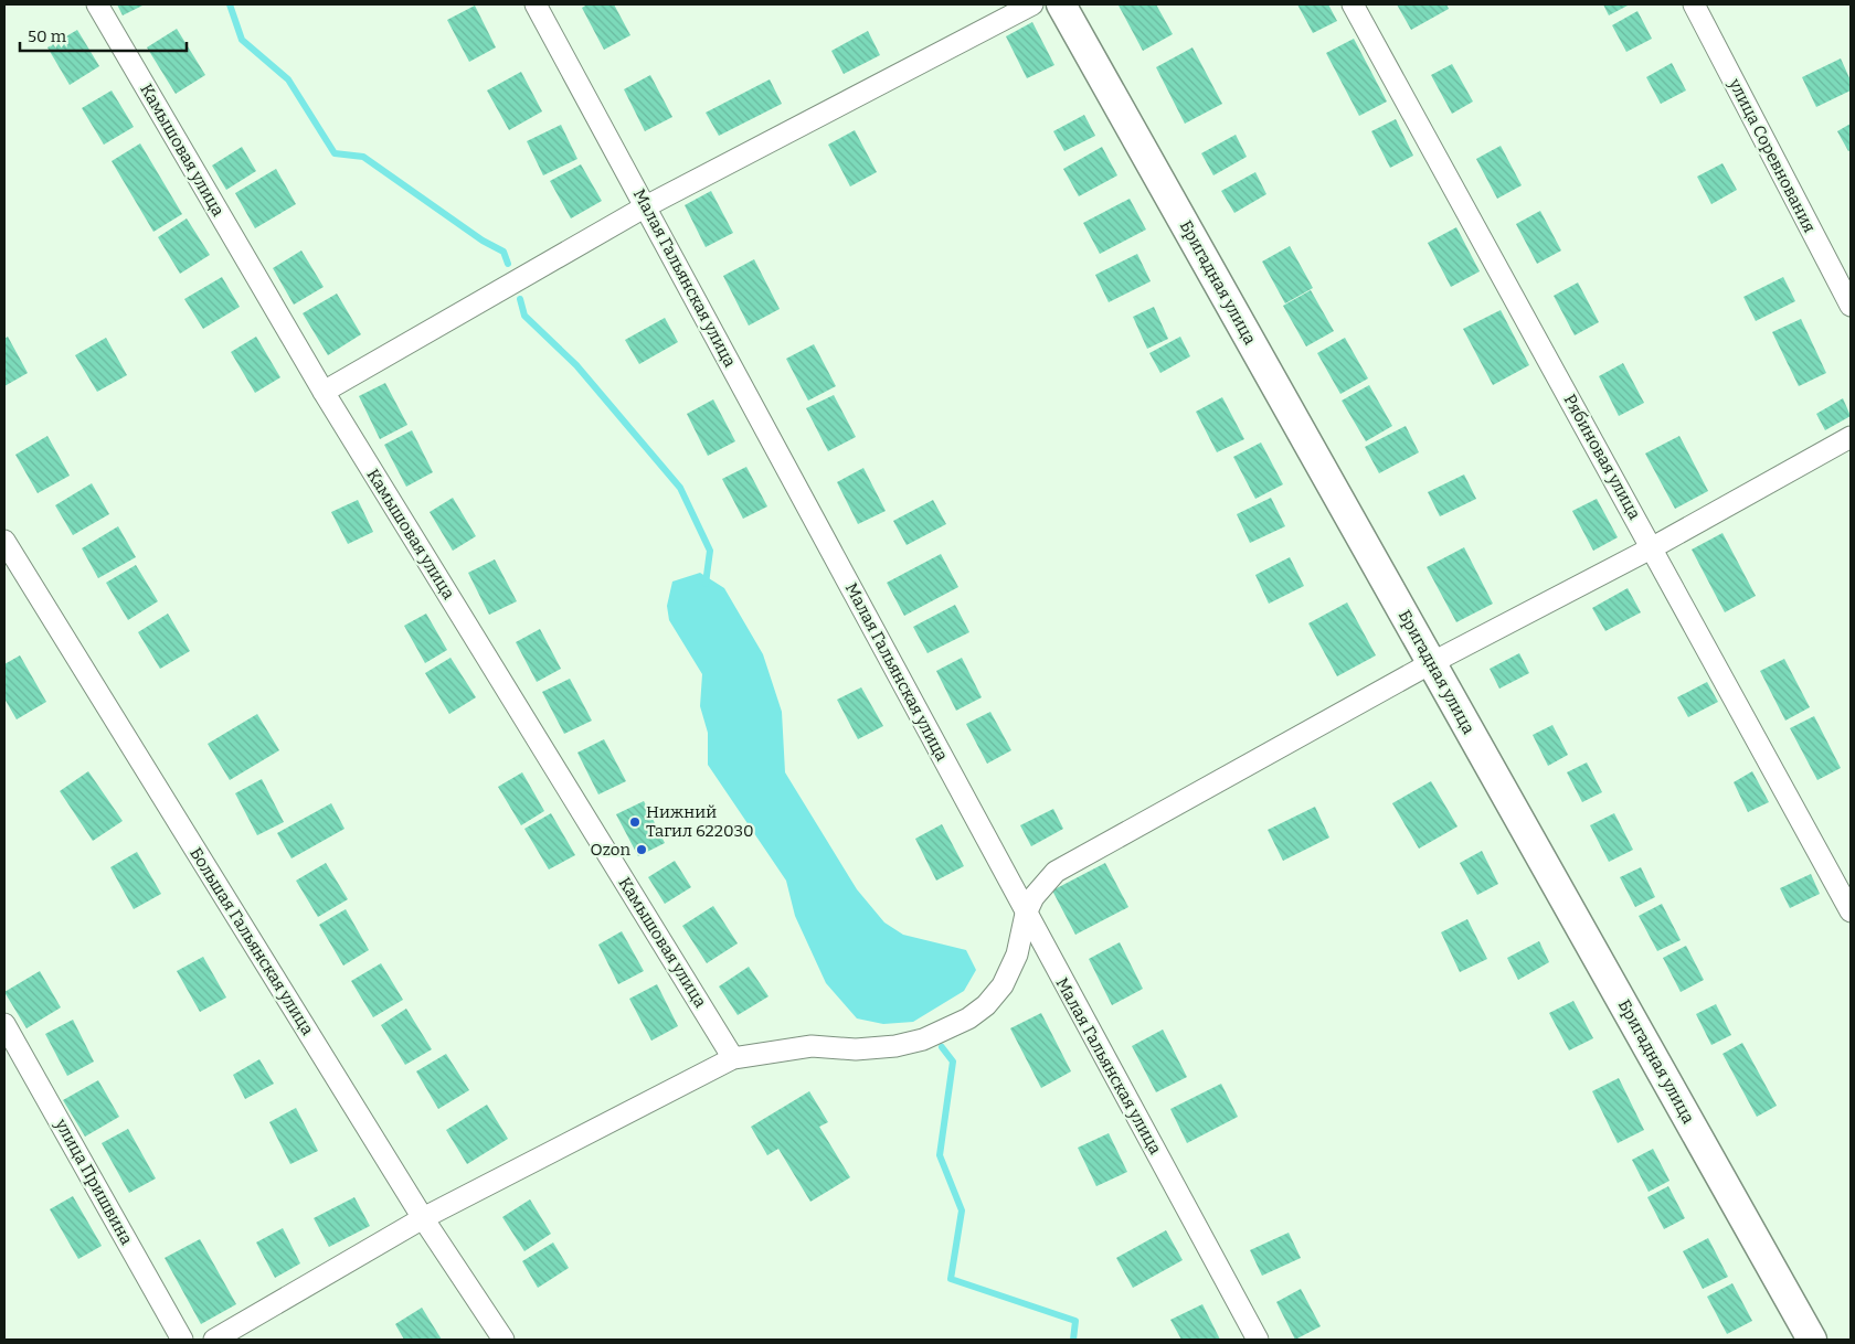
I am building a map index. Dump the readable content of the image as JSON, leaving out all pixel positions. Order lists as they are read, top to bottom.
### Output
{
  "streets": {
    "street": [
      "Камышовая улица",
      "улица Соревнования",
      "Малая Гальянская улица",
      "Бригадная улица",
      "Рябиновая улица",
      "Большая Гальянская улица",
      "улица Пришвина"
    ]
  },
  "places": ["Нижний Тагил 622030", "Ozon"],
  "scale_bar": "50 m"
}
